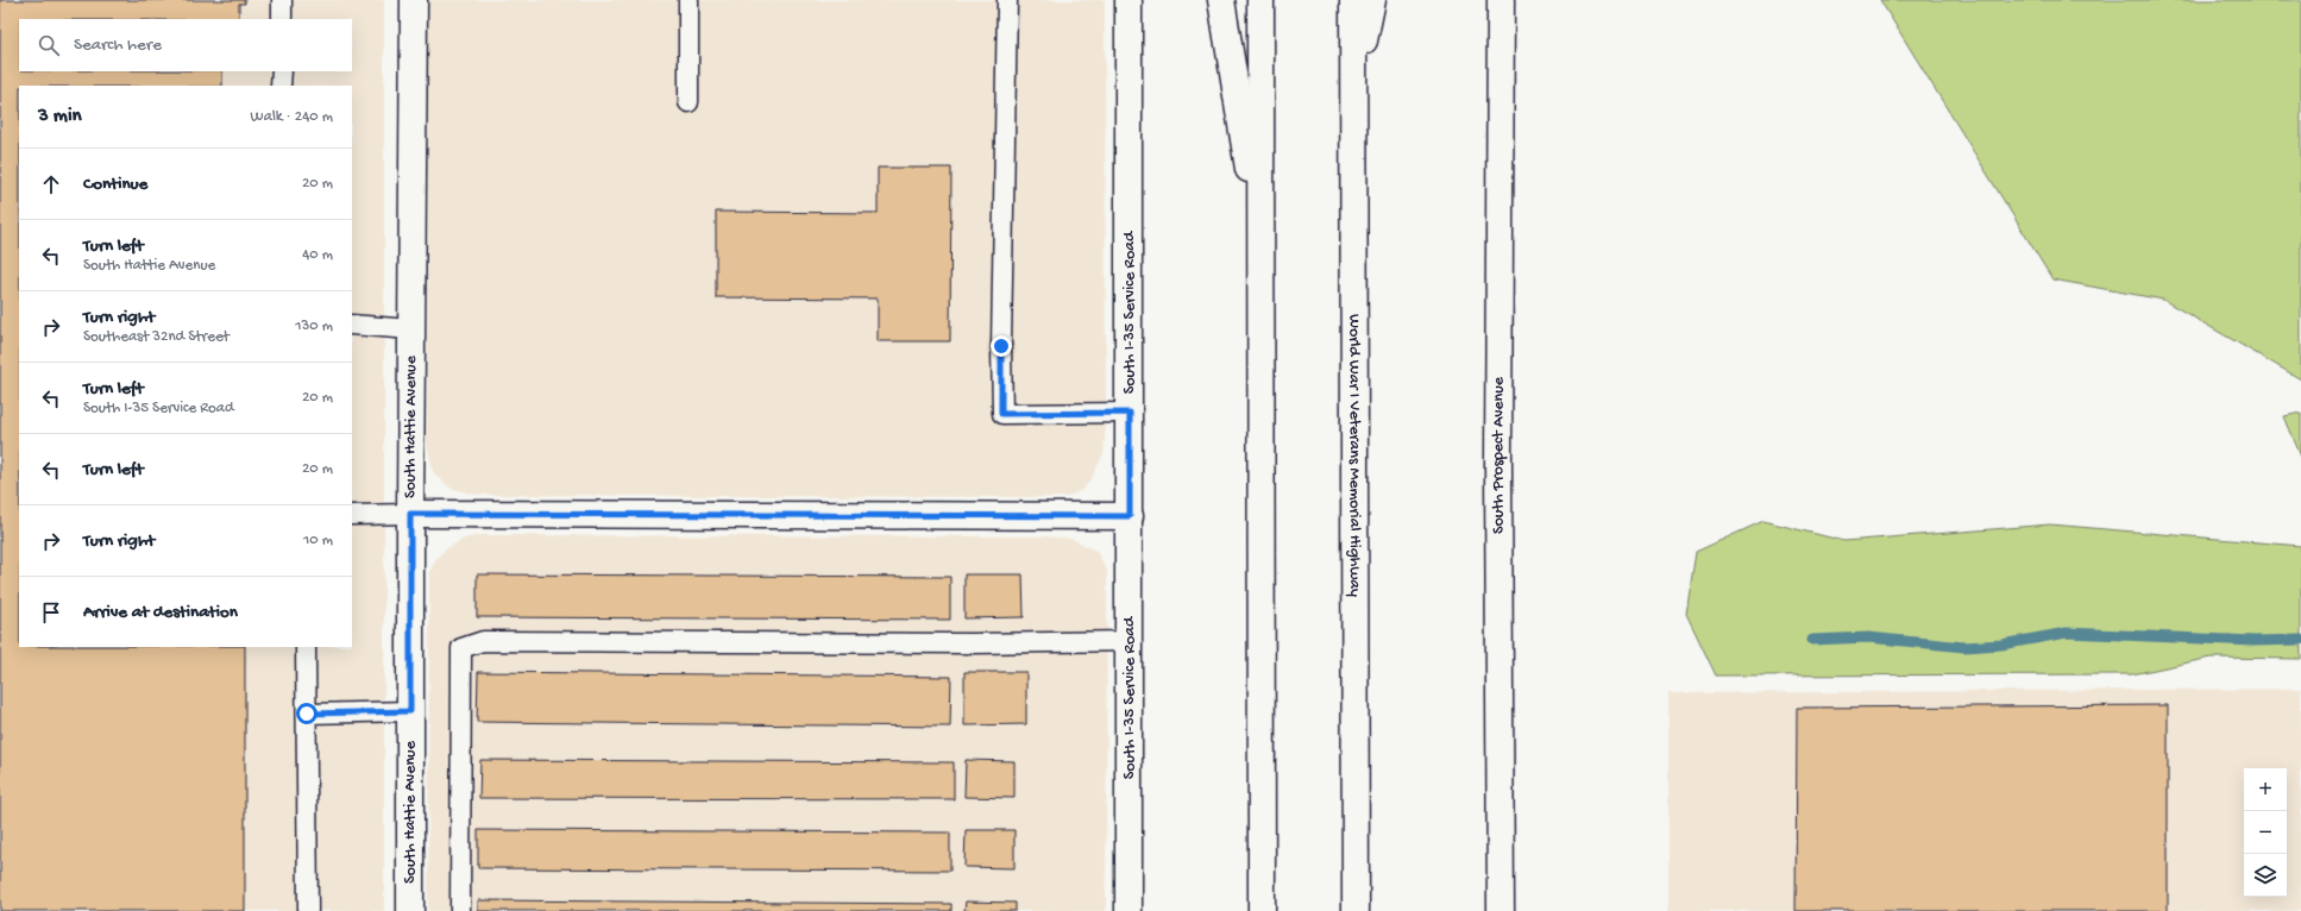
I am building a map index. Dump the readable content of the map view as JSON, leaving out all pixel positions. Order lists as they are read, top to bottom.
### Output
{
  "streets": {
    "main road": [
      "South I-35 Service Road",
      "South Hattie Avenue",
      "World War I Veterans Memorial Highway",
      "South Prospect Avenue"
    ]
  },
  "page": {
    "search": "Search here",
    "heading": ["3 min", "Walk · 240 m"],
    "list": [
      ["Continue", "20 m"],
      ["Turn left", "South Hattie Avenue", "40 m"],
      ["Turn right", "Southeast 32nd Street", "130 m"],
      ["Turn left", "South I-35 Service Road", "20 m"],
      ["Turn left", "20 m"],
      ["Turn right", "10 m"],
      "Arrive at destination"
    ],
    "map_buttons": ["+", "−"]
  }
}
